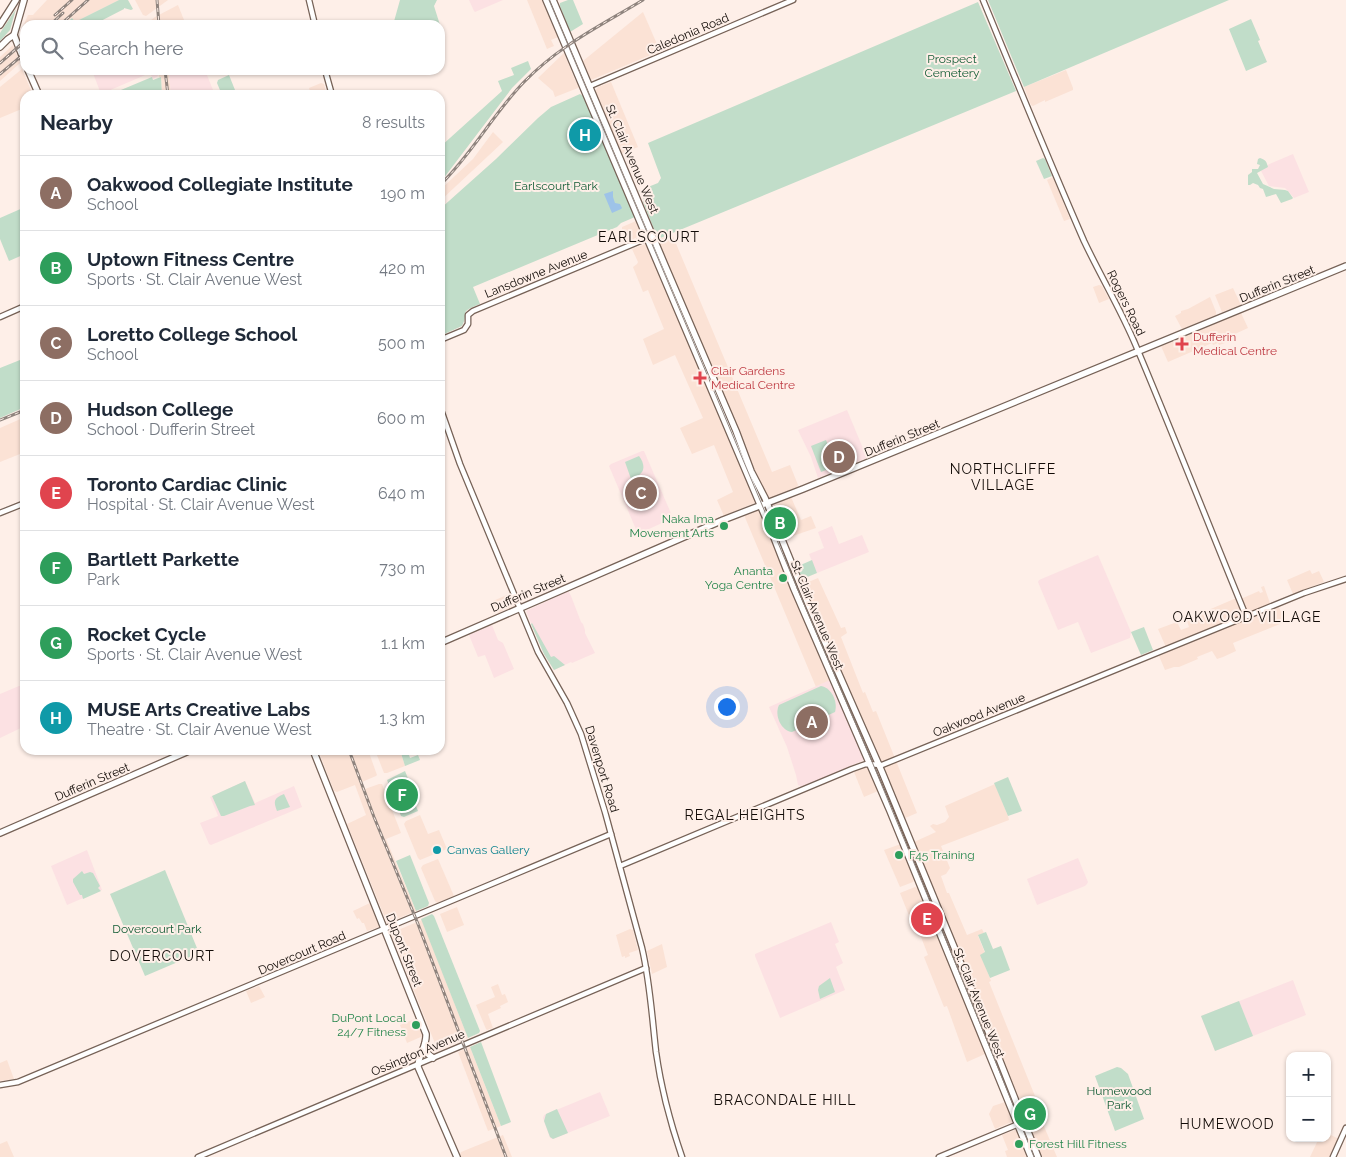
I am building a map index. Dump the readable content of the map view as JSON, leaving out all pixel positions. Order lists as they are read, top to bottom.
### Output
{
  "streets": {
    "main road": ["St. Clair Avenue West", "Dufferin Street", "Dupont Street"],
    "street": [
      "Caledonia Road",
      "Lansdowne Avenue",
      "Rogers Road",
      "Oakwood Avenue",
      "Davenport Road",
      "Dovercourt Road",
      "Ossington Avenue"
    ]
  },
  "crossings": [
    ["Caledonia Road", "St. Clair Avenue West"],
    ["St. Clair Avenue West", "Lansdowne Avenue"],
    ["St. Clair Avenue West", "Dufferin Street"],
    ["St. Clair Avenue West", "Oakwood Avenue"],
    ["Dufferin Street", "Rogers Road"],
    ["Dufferin Street", "Davenport Road"],
    ["Rogers Road", "Oakwood Avenue"],
    ["Davenport Road", "Dovercourt Road"],
    ["Davenport Road", "Ossington Avenue"],
    ["Dupont Street", "Dovercourt Road"],
    ["Dupont Street", "Ossington Avenue"]
  ],
  "districts": [
    "EARLSCOURT",
    "NORTHCLIFFE VILLAGE",
    "OAKWOOD VILLAGE",
    "REGAL HEIGHTS",
    "DOVERCOURT",
    "BRACONDALE HILL",
    "HUMEWOOD"
  ],
  "parks": [
    "Prospect Cemetery",
    "Earlscourt Park",
    "Dovercourt Park",
    "Humewood Park"
  ],
  "places": {
    "health": ["Dufferin Medical Centre", "Clair Gardens Medical Centre"],
    "other": [
      "Naka Ima Movement Arts",
      "Ananta Yoga Centre",
      "Canvas Gallery",
      "F45 Training",
      "DuPont Local 24/7 Fitness",
      "Forest Hill Fitness"
    ]
  },
  "page": {
    "search": "Search here",
    "heading": ["Nearby", "8 results"],
    "pins": [
      "H",
      "D",
      "C",
      "B",
      "A",
      "F",
      "E",
      "G"
    ],
    "list": [
      {
        "mark": "A",
        "name": "Oakwood Collegiate Institute",
        "note": "School",
        "value": "190 m"
      },
      {
        "mark": "B",
        "name": "Uptown Fitness Centre",
        "note": "Sports · St. Clair Avenue West",
        "value": "420 m"
      },
      {
        "mark": "C",
        "name": "Loretto College School",
        "note": "School",
        "value": "500 m"
      },
      {
        "mark": "D",
        "name": "Hudson College",
        "note": "School · Dufferin Street",
        "value": "600 m"
      },
      {
        "mark": "E",
        "name": "Toronto Cardiac Clinic",
        "note": "Hospital · St. Clair Avenue West",
        "value": "640 m"
      },
      {
        "mark": "F",
        "name": "Bartlett Parkette",
        "note": "Park",
        "value": "730 m"
      },
      {
        "mark": "G",
        "name": "Rocket Cycle",
        "note": "Sports · St. Clair Avenue West",
        "value": "1.1 km"
      },
      {
        "mark": "H",
        "name": "MUSE Arts Creative Labs",
        "note": "Theatre · St. Clair Avenue West",
        "value": "1.3 km"
      }
    ],
    "map_buttons": ["+", "−"]
  }
}
